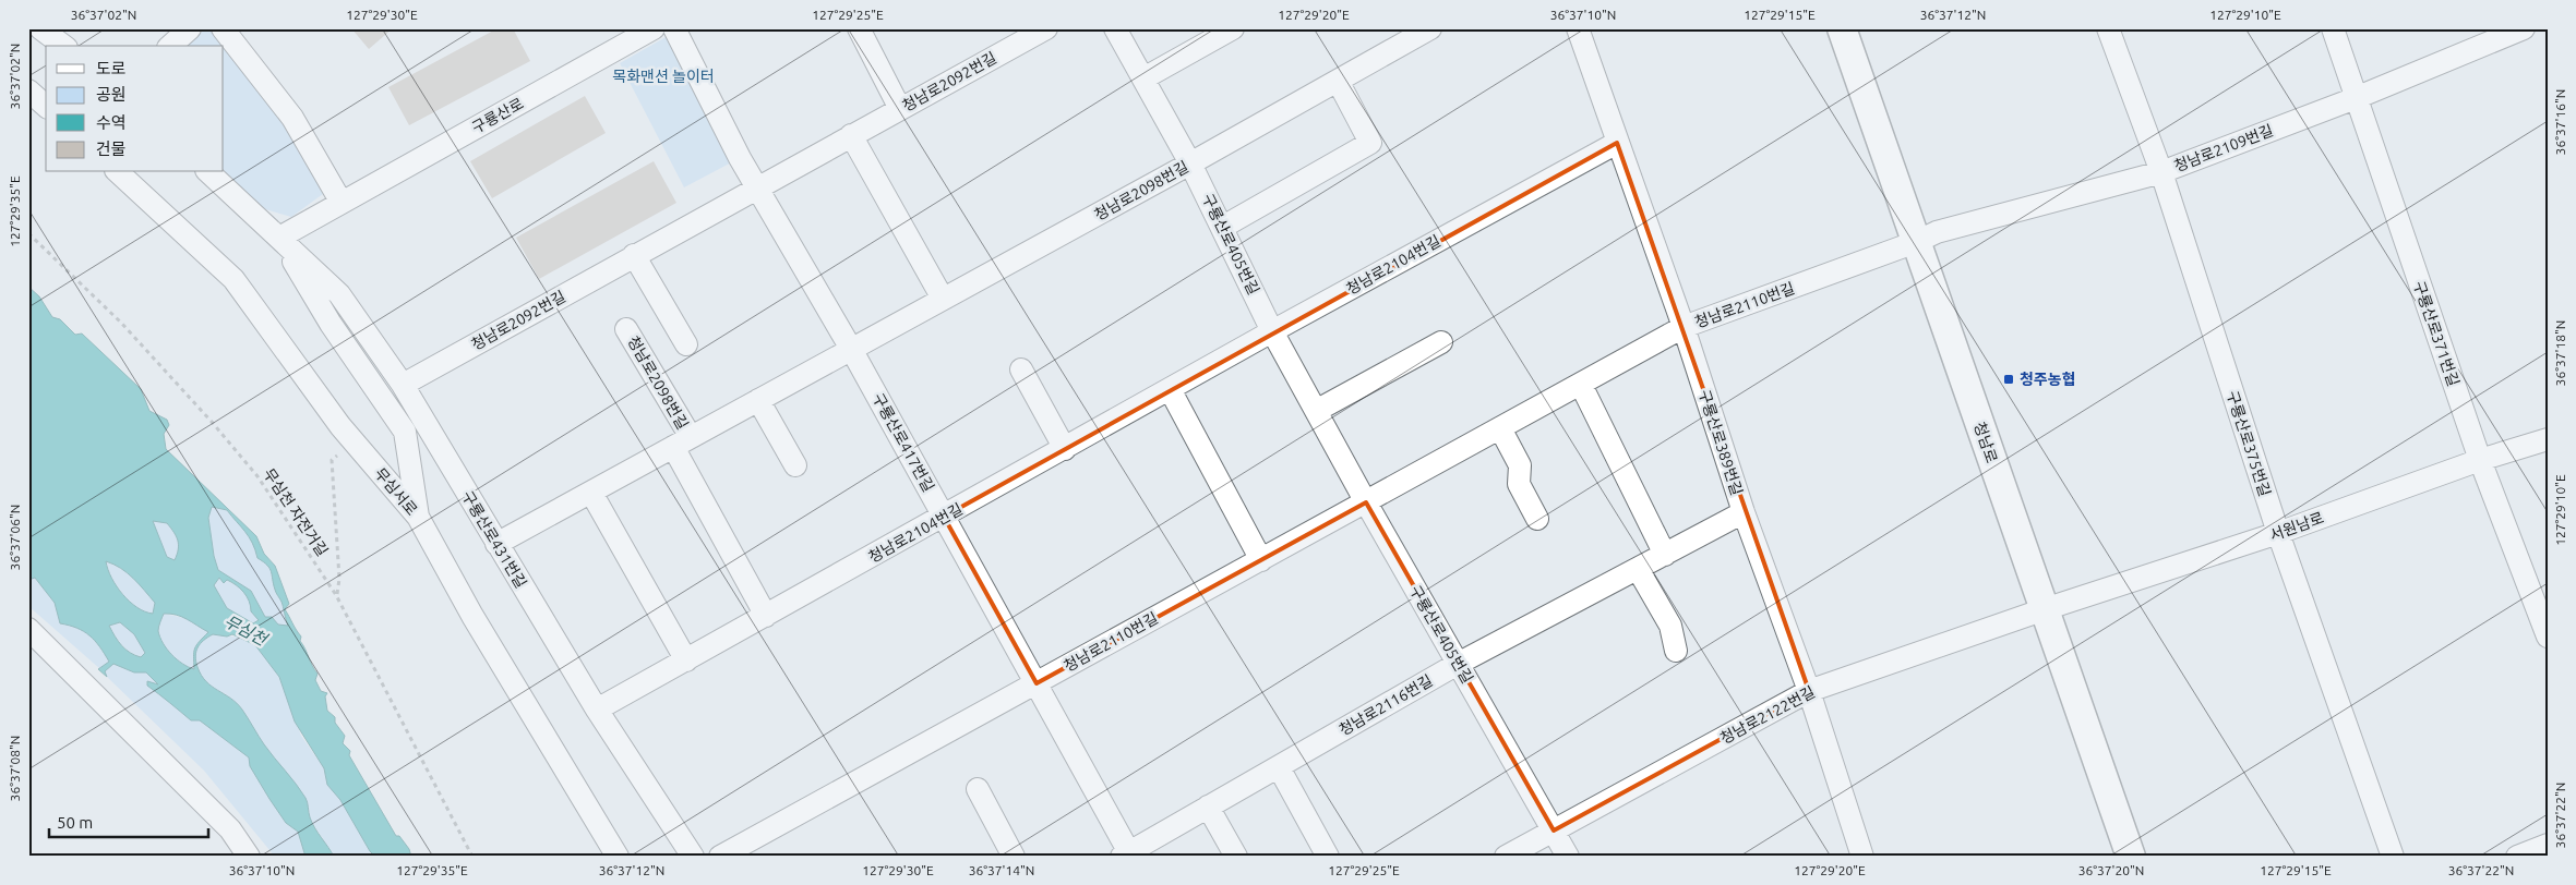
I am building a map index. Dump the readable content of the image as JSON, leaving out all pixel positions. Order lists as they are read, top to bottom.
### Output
{
  "streets": {
    "main road": ["청남로"],
    "street": [
      "청남로2092번길",
      "구룡산로",
      "청남로2109번길",
      "청남로2098번길",
      "구룡산로405번길",
      "청남로2104번길",
      "청남로2110번길",
      "구룡산로371번길",
      "구룡산로417번길",
      "구룡산로389번길",
      "구룡산로375번길",
      "무심서로",
      "서원남로",
      "구룡산로431번길",
      "청남로2116번길",
      "청남로2122번길"
    ],
    "path": ["무심천 자전거길"]
  },
  "crossings": [
    ["청남로2092번길", "구룡산로417번길"],
    ["청남로2092번길", "구룡산로431번길"],
    ["구룡산로", "구룡산로431번길"],
    ["청남로2109번길", "청남로2110번길"],
    ["청남로2109번길", "구룡산로371번길"],
    ["청남로2109번길", "청남로"],
    ["청남로2109번길", "구룡산로375번길"],
    ["청남로2098번길", "구룡산로405번길"],
    ["청남로2098번길", "청남로2104번길"],
    ["청남로2098번길", "구룡산로417번길"],
    ["청남로2098번길", "구룡산로431번길"],
    ["구룡산로405번길", "청남로2104번길"],
    ["구룡산로405번길", "청남로2110번길"],
    ["구룡산로405번길", "청남로2116번길"],
    ["구룡산로405번길", "청남로2122번길"],
    ["청남로2104번길", "구룡산로417번길"],
    ["청남로2104번길", "구룡산로389번길"],
    ["청남로2104번길", "구룡산로431번길"],
    ["청남로2110번길", "구룡산로417번길"],
    ["청남로2110번길", "구룡산로389번길"],
    ["청남로2110번길", "청남로"],
    ["구룡산로371번길", "서원남로"],
    ["구룡산로417번길", "청남로2116번길"],
    ["구룡산로389번길", "청남로2116번길"],
    ["구룡산로389번길", "청남로2122번길"],
    ["청남로", "서원남로"],
    ["청남로", "청남로2122번길"],
    ["구룡산로375번길", "서원남로"],
    ["서원남로", "청남로2122번길"]
  ],
  "water": ["무심천"],
  "parks": ["목화맨션 놀이터"],
  "places": {
    "transit": ["청주농협"]
  },
  "legend": [
    "도로",
    "공원",
    "수역",
    "건물"
  ],
  "scale_bar": "50 m",
  "coordinates": [
    "36°37'02\"N",
    "127°29'30\"E",
    "127°29'25\"E",
    "127°29'20\"E",
    "36°37'10\"N",
    "127°29'15\"E",
    "36°37'12\"N",
    "127°29'10\"E",
    "36°37'16\"N",
    "127°29'35\"E",
    "36°37'18\"N",
    "36°37'06\"N",
    "36°37'08\"N",
    "36°37'22\"N",
    "36°37'14\"N",
    "36°37'20\"N"
  ]
}
